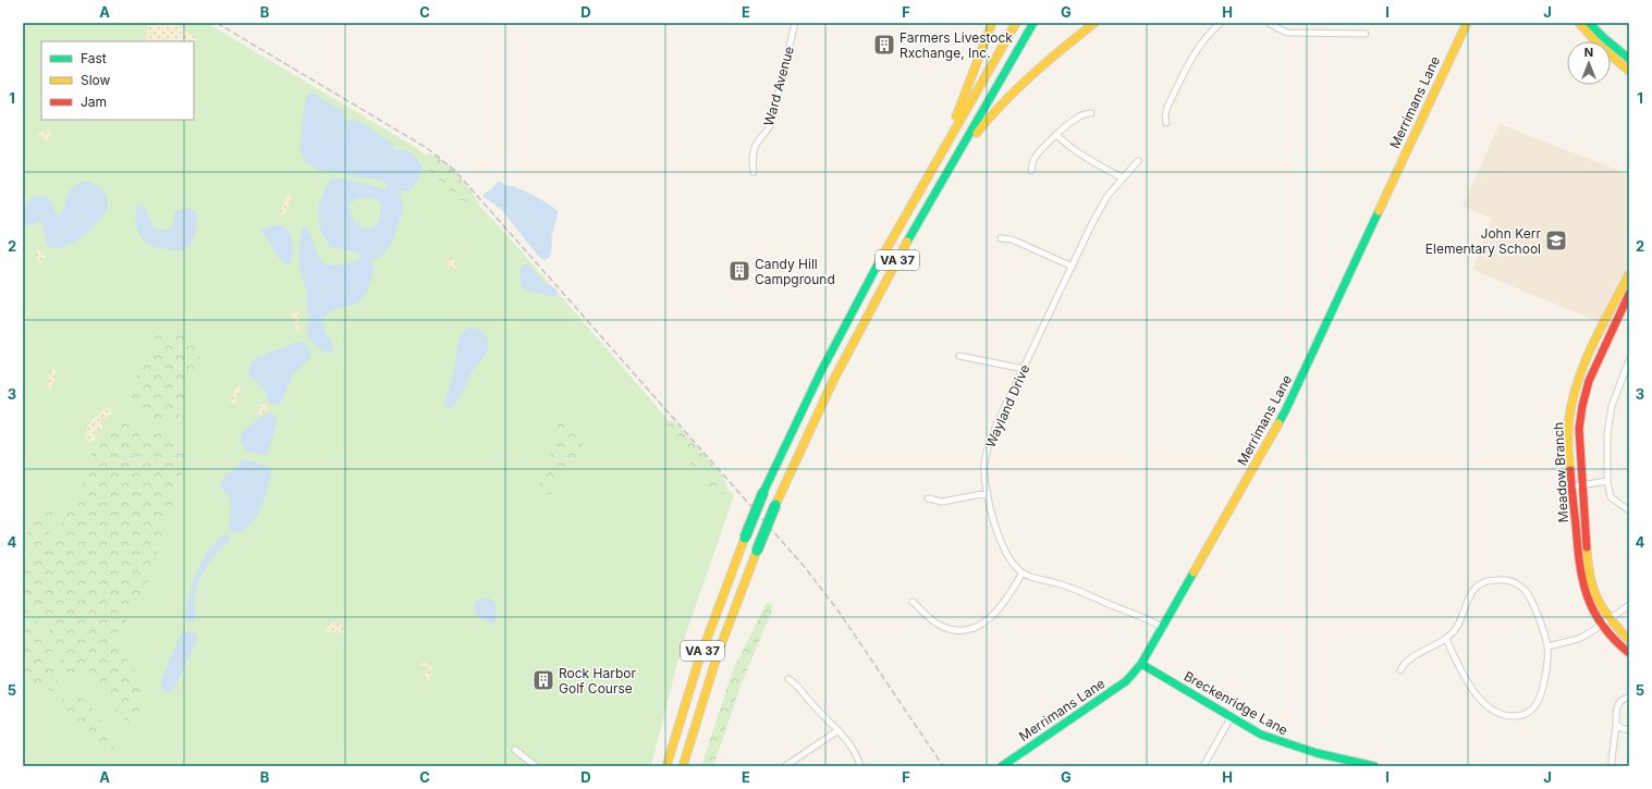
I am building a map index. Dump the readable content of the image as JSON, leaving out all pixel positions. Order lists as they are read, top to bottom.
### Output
{
  "streets": {
    "main road": [
      "Merrimans Lane",
      "VA 37",
      "Meadow Branch",
      "Breckenridge Lane"
    ],
    "street": ["Ward Avenue", "Wayland Drive"]
  },
  "crossings": [
    ["Merrimans Lane", "Wayland Drive"],
    ["Merrimans Lane", "Breckenridge Lane"]
  ],
  "places": {
    "building": ["Farmers Livestock Rxchange, Inc.", "Candy Hill Campground", "Rock Harbor Golf Course"],
    "school or university": ["John Kerr Elementary School"]
  },
  "legend": ["Fast", "Slow", "Jam"],
  "north": "top",
  "grid": {
    "columns": [
      "A",
      "B",
      "C",
      "D",
      "E",
      "F",
      "G",
      "H",
      "I",
      "J"
    ],
    "rows": [
      "1",
      "2",
      "3",
      "4",
      "5"
    ]
  }
}
